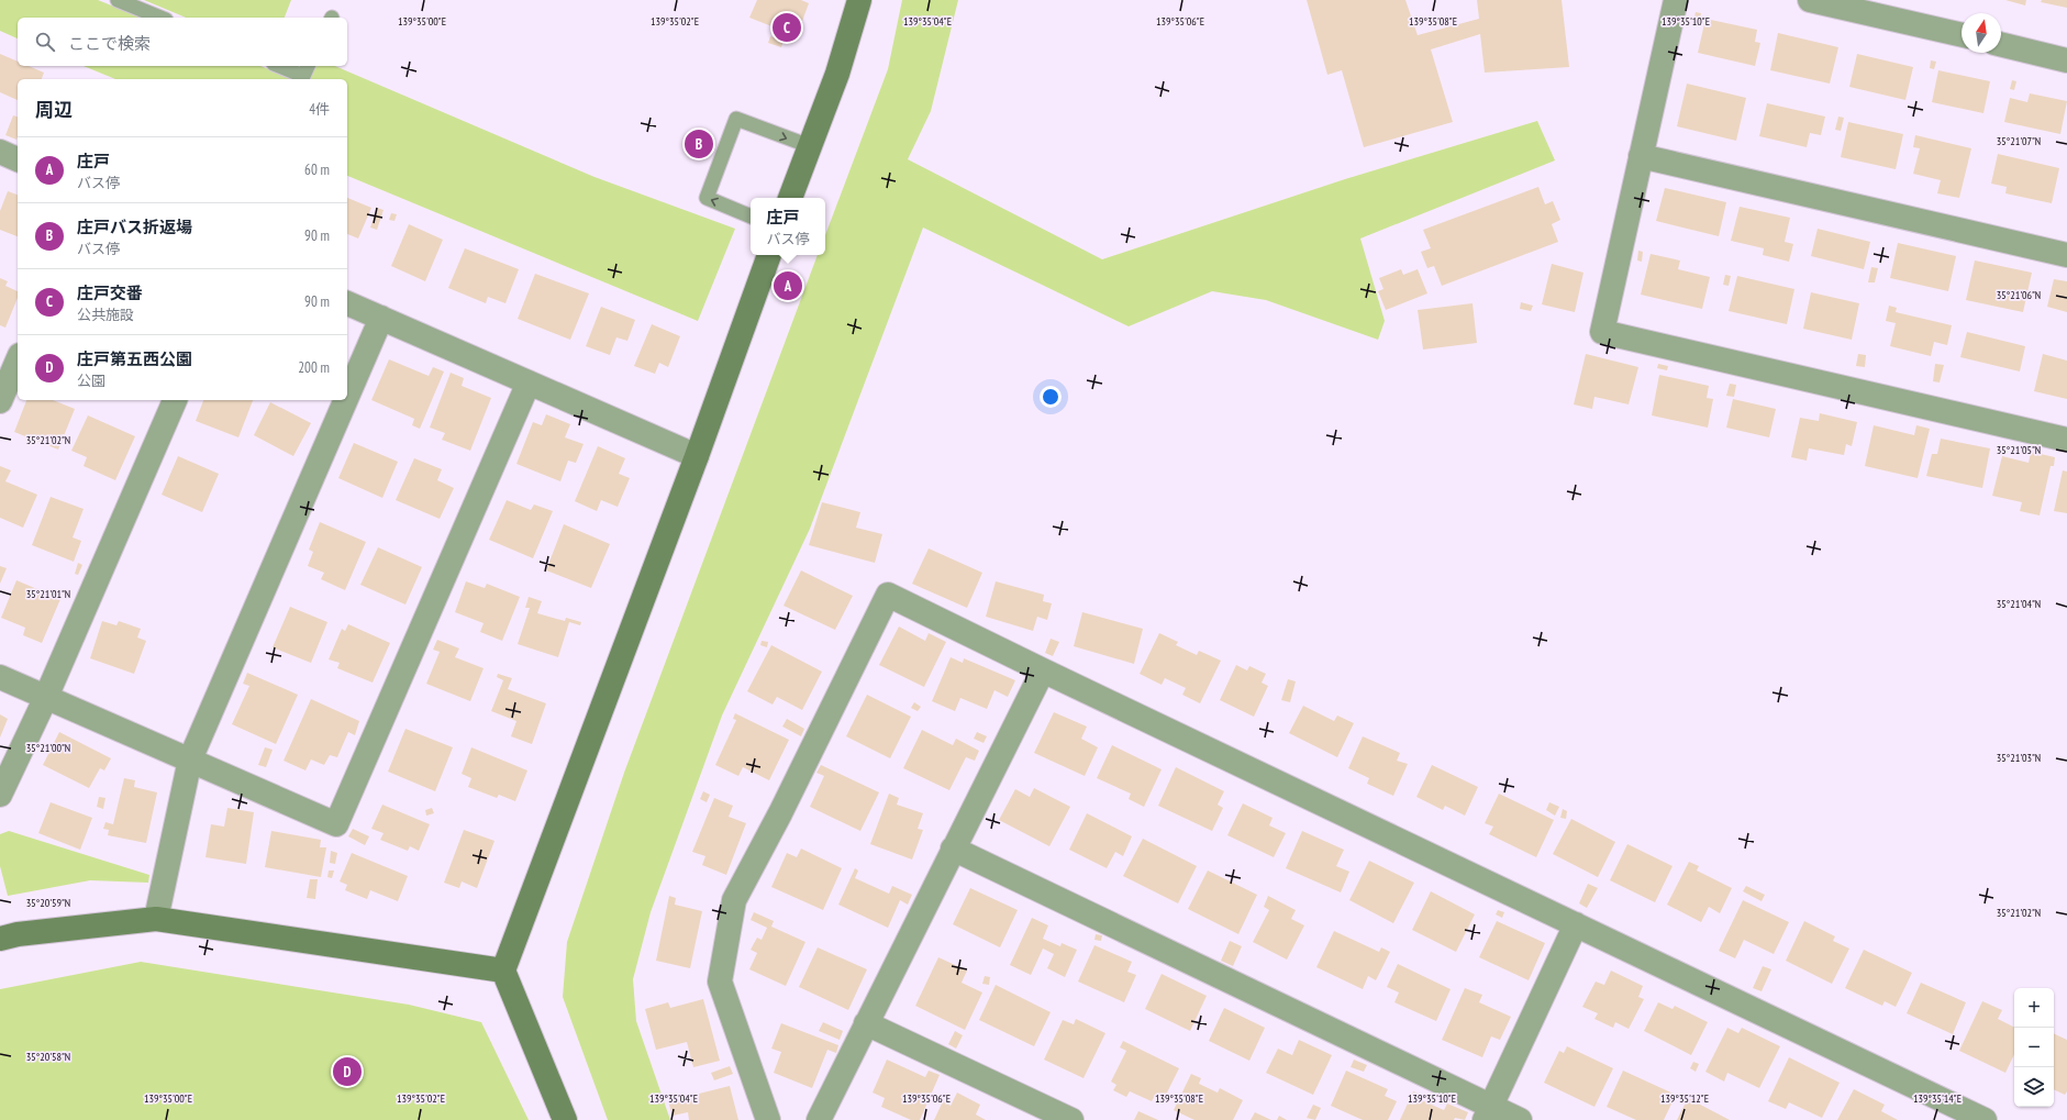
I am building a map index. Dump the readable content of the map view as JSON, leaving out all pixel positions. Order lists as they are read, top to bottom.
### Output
{
  "north": "top",
  "page": {
    "pins": [
      "C",
      "B",
      "A",
      "D"
    ],
    "search": "ここで検索",
    "heading": ["周辺", "4件"],
    "list": [
      {
        "mark": "A",
        "name": "庄戸",
        "note": "バス停",
        "value": "60 m"
      },
      {
        "mark": "B",
        "name": "庄戸バス折返場",
        "note": "バス停",
        "value": "90 m"
      },
      {
        "mark": "C",
        "name": "庄戸交番",
        "note": "公共施設",
        "value": "90 m"
      },
      {
        "mark": "D",
        "name": "庄戸第五西公園",
        "note": "公園",
        "value": "200 m"
      }
    ],
    "popup": ["庄戸", "バス停"],
    "map_buttons": ["+", "−"]
  },
  "coordinates": [
    "139°35'00\"E",
    "139°35'02\"E",
    "139°35'04\"E",
    "139°35'06\"E",
    "139°35'08\"E",
    "139°35'10\"E",
    "35°21'07\"N",
    "35°21'06\"N",
    "35°21'02\"N",
    "35°21'05\"N",
    "35°21'01\"N",
    "35°21'04\"N",
    "35°21'00\"N",
    "35°21'03\"N",
    "35°20'59\"N",
    "35°20'58\"N",
    "139°35'12\"E",
    "139°35'14\"E"
  ]
}
